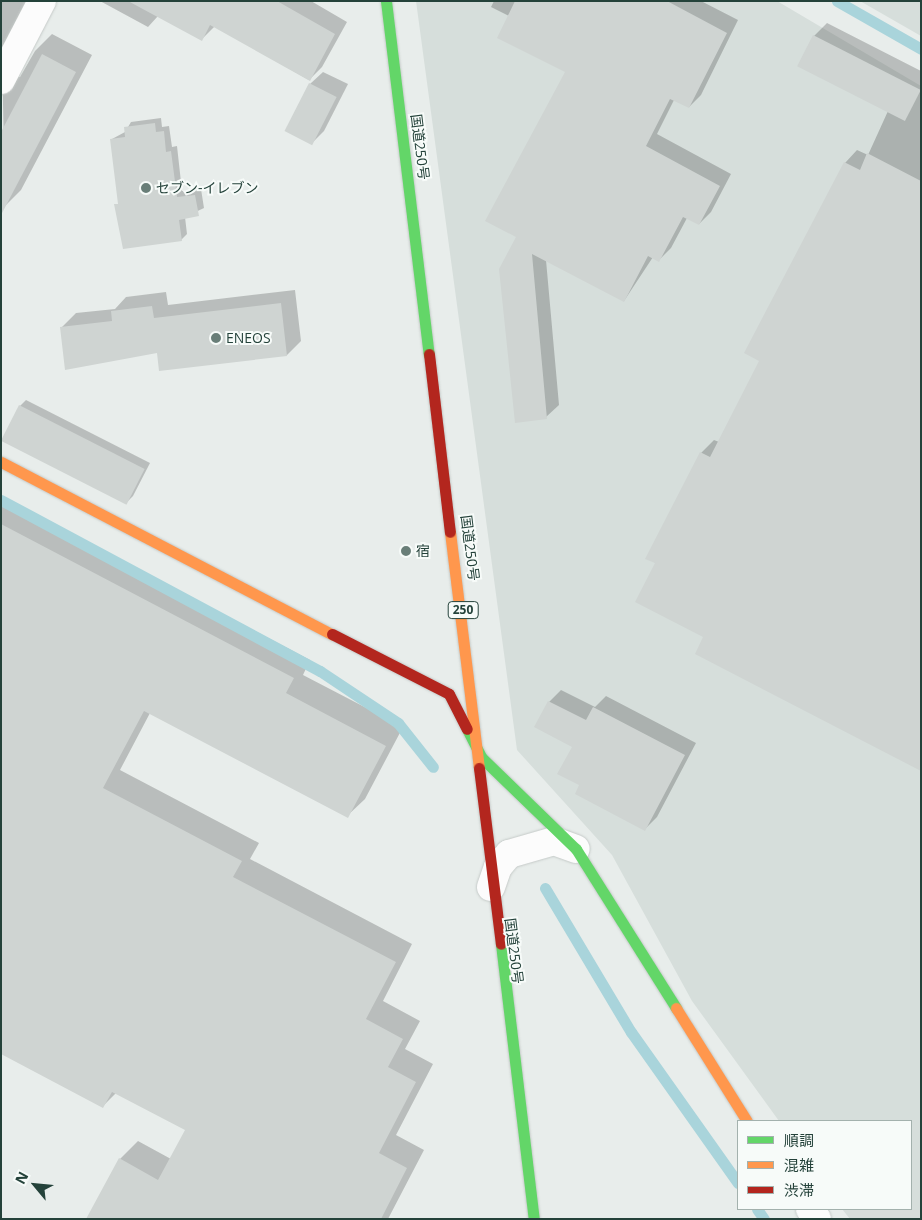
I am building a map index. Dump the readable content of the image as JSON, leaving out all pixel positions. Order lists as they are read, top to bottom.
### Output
{
  "streets": {
    "main road": ["国道250号", "250"]
  },
  "places": ["セブン-イレブン", "ENEOS", "宿"],
  "legend": ["順調", "混雑", "渋滞"],
  "north": "top left"
}
